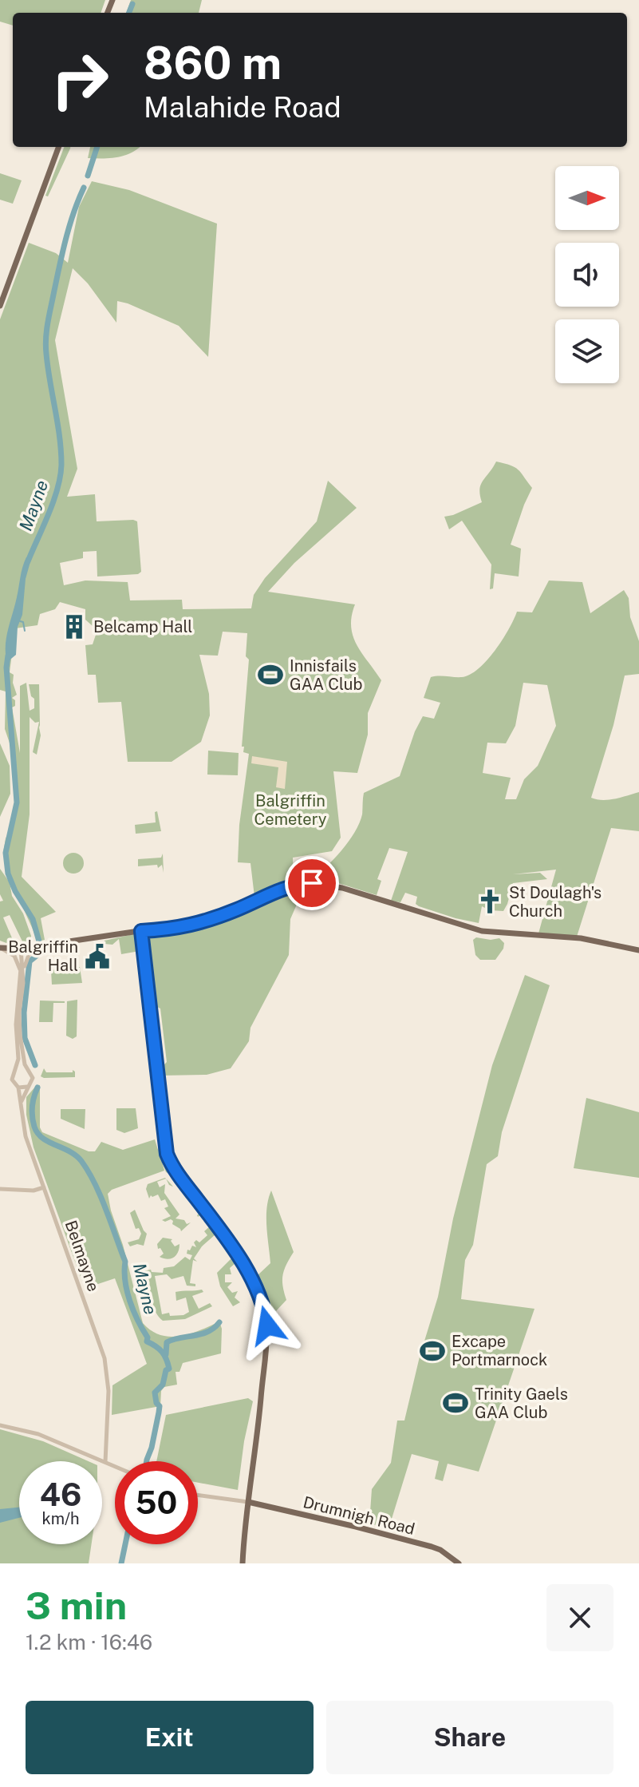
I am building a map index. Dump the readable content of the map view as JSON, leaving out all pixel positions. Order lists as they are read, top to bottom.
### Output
{
  "streets": {
    "main road": ["Drumnigh Road"],
    "street": ["Belmayne"]
  },
  "water": ["Mayne"],
  "parks": ["Balgriffin Cemetery"],
  "places": {
    "building": ["Belcamp Hall"],
    "sports": ["Innisfails GAA Club", "Excape Portmarnock", "Trinity Gaels GAA Club"],
    "church": ["St Doulagh's Church"],
    "public building": ["Balgriffin Hall"]
  },
  "north": "right",
  "page": {
    "turn": ["860 m", "Malahide Road"],
    "speed": "46 km/h",
    "limit": "50",
    "heading": ["3 min", "1.2 km · 16:46"],
    "buttons": ["Exit", "Share"]
  }
}
